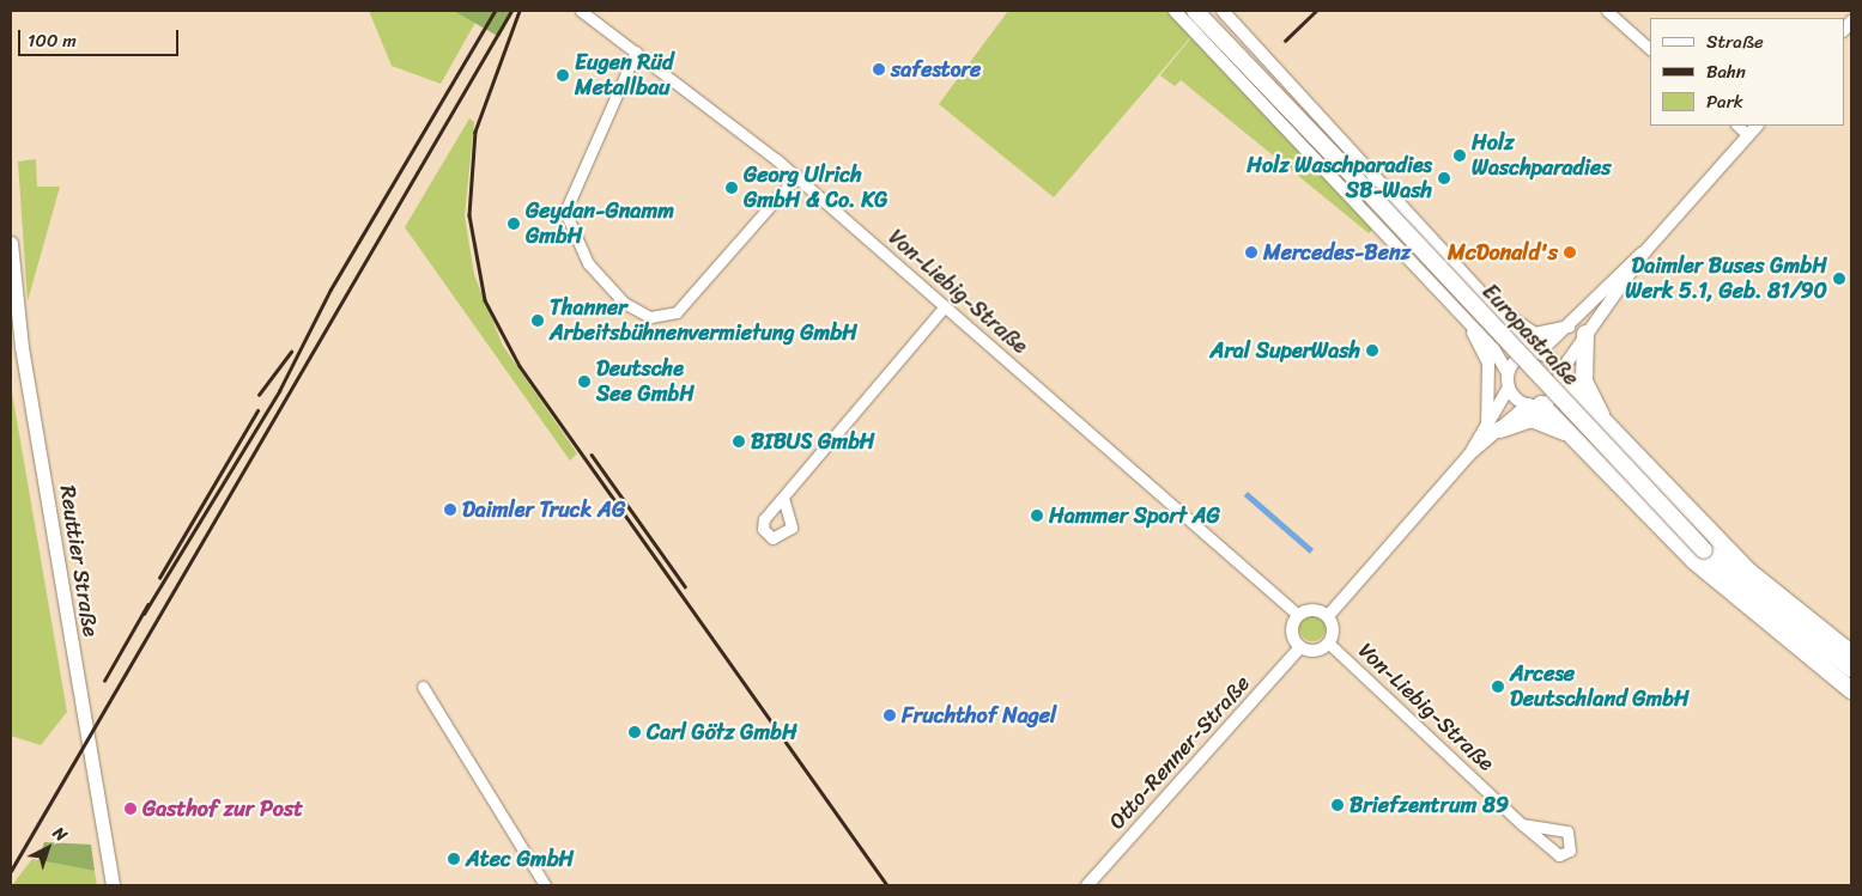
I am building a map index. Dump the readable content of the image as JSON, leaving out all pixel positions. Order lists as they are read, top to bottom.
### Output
{
  "streets": {
    "highway": ["Europastraße"],
    "main road": ["Reuttier Straße"],
    "street": ["Von-Liebig-Straße", "Otto-Renner-Straße"]
  },
  "crossings": [
    ["Von-Liebig-Straße", "Otto-Renner-Straße"]
  ],
  "places": [
    "safestore",
    "Eugen Rüd Metallbau",
    "Holz Waschparadies",
    "Holz Waschparadies SB-Wash",
    "Georg Ulrich GmbH & Co. KG",
    "Geydan-Gnamm GmbH",
    "Mercedes-Benz",
    "McDonald's",
    "Daimler Buses GmbH Werk 5.1, Geb. 81/90",
    "Thanner Arbeitsbühnenvermietung GmbH",
    "Aral SuperWash",
    "Deutsche See GmbH",
    "BIBUS GmbH",
    "Daimler Truck AG",
    "Hammer Sport AG",
    "Arcese Deutschland GmbH",
    "Fruchthof Nagel",
    "Carl Götz GmbH",
    "Briefzentrum 89",
    "Gasthof zur Post",
    "Atec GmbH"
  ],
  "legend": ["Straße", "Bahn", "Park"],
  "scale_bar": "100 m",
  "north": "top right"
}
